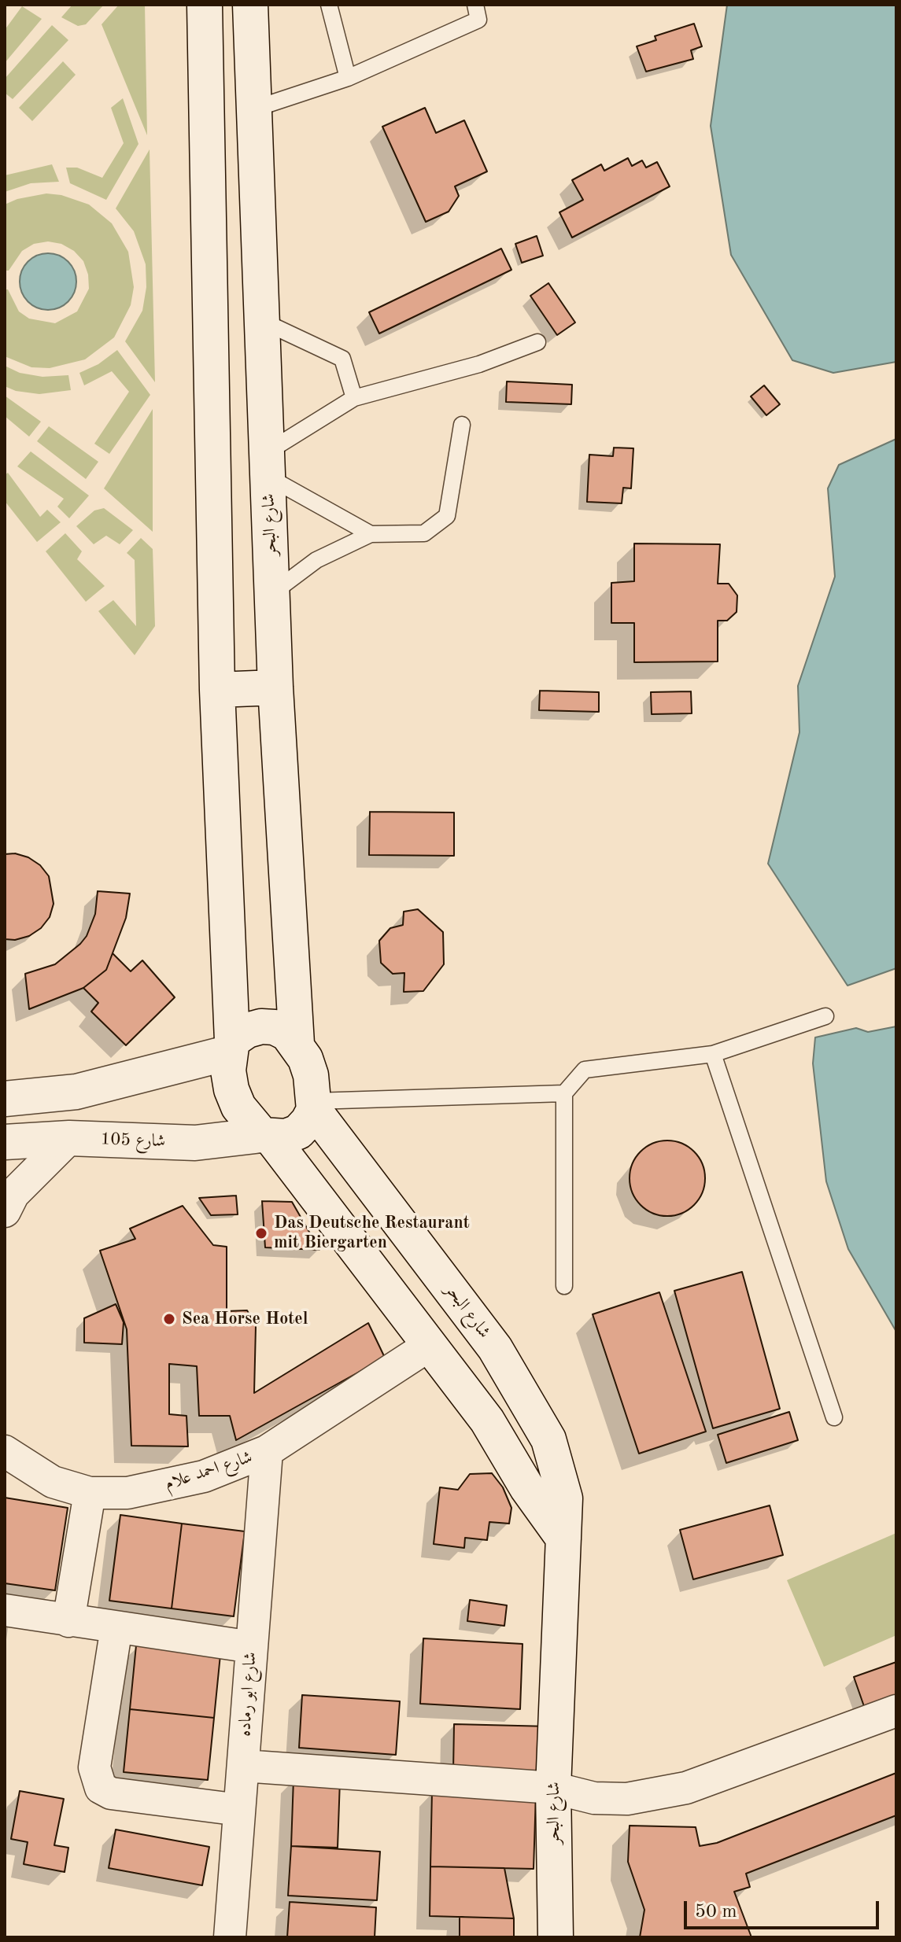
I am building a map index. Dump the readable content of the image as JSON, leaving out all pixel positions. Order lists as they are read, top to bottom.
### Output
{
  "streets": {
    "main road": ["شارع البحر", "شارع 105"],
    "street": ["شارع احمد علام", "شارع ابو رماده"]
  },
  "crossings": [
    ["شارع البحر", "شارع 105"],
    ["شارع احمد علام", "شارع ابو رماده"]
  ],
  "places": ["Das Deutsche Restaurant mit Biergarten", "Sea Horse Hotel"],
  "scale_bar": "50 m"
}
